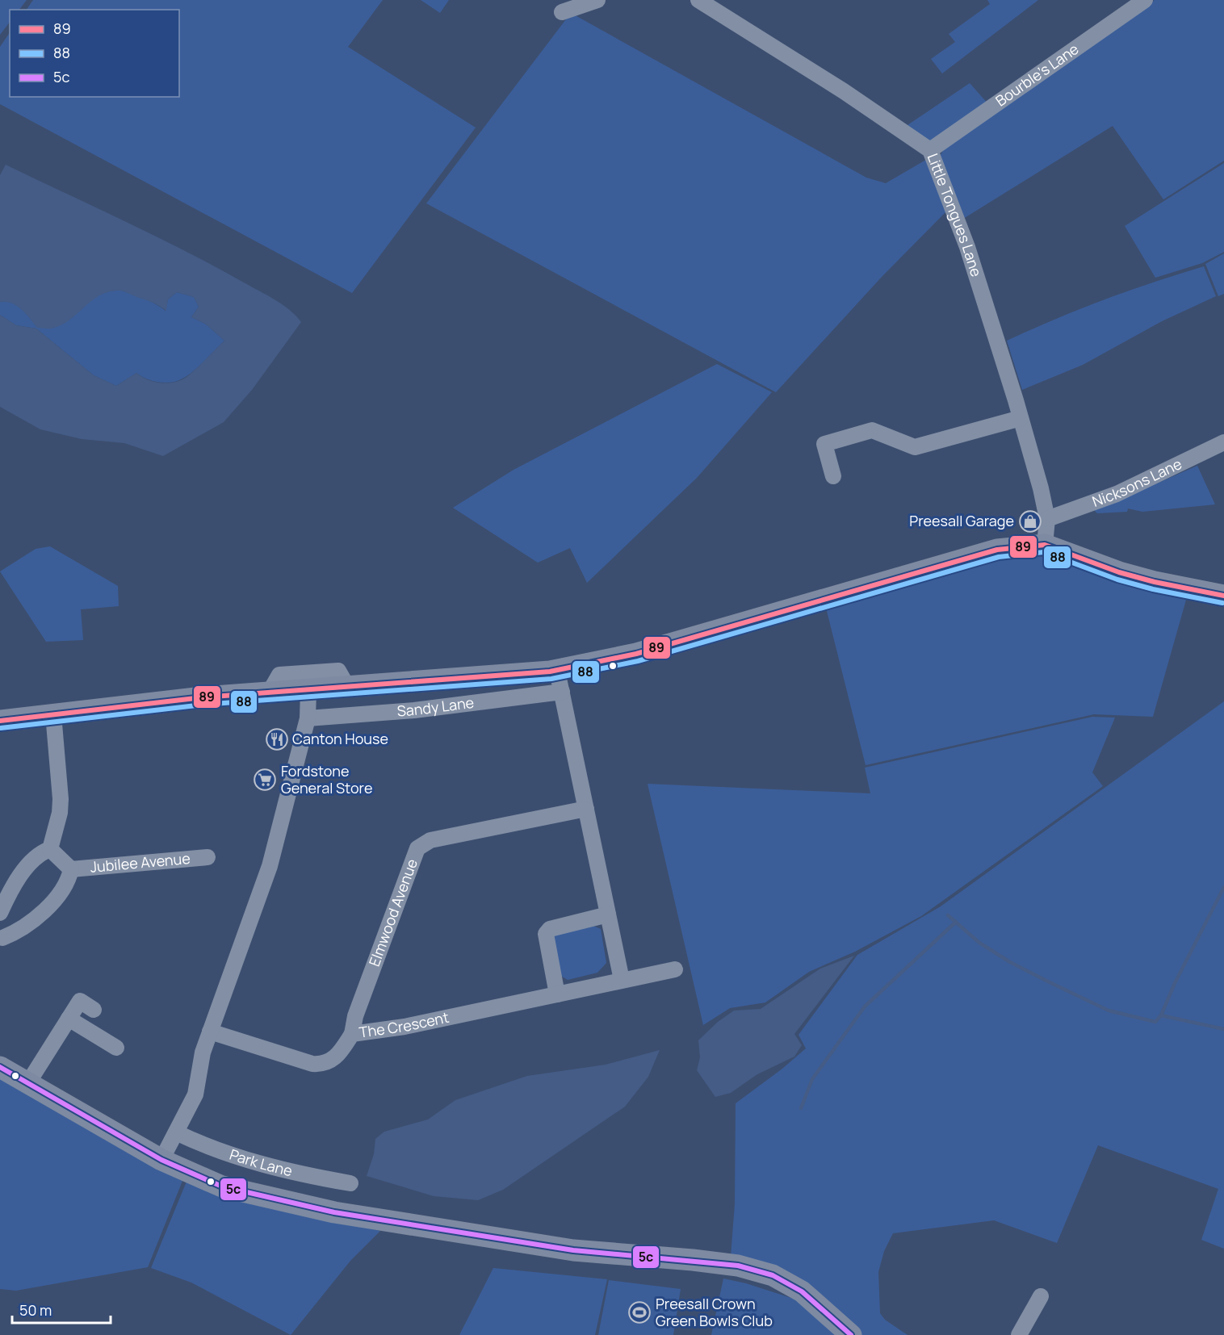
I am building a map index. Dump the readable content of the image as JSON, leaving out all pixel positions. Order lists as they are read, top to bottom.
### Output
{
  "streets": {
    "main road": ["Sandy Lane"],
    "street": [
      "Bourble's Lane",
      "Little Tongues Lane",
      "Nicksons Lane",
      "Jubilee Avenue",
      "Elmwood Avenue",
      "The Crescent",
      "Park Lane"
    ]
  },
  "crossings": [
    ["Bourble's Lane", "Little Tongues Lane"],
    ["Little Tongues Lane", "Nicksons Lane"],
    ["Little Tongues Lane", "Sandy Lane"],
    ["Elmwood Avenue", "The Crescent"]
  ],
  "places": {
    "shop": ["Preesall Garage"],
    "restaurant": ["Canton House"],
    "supermarket": ["Fordstone General Store"],
    "sports": ["Preesall Crown Green Bowls Club"]
  },
  "lines": ["transit line 89", "transit line 88", "transit line 5c"],
  "legend": ["89", "88", "5c"],
  "scale_bar": "50 m"
}
